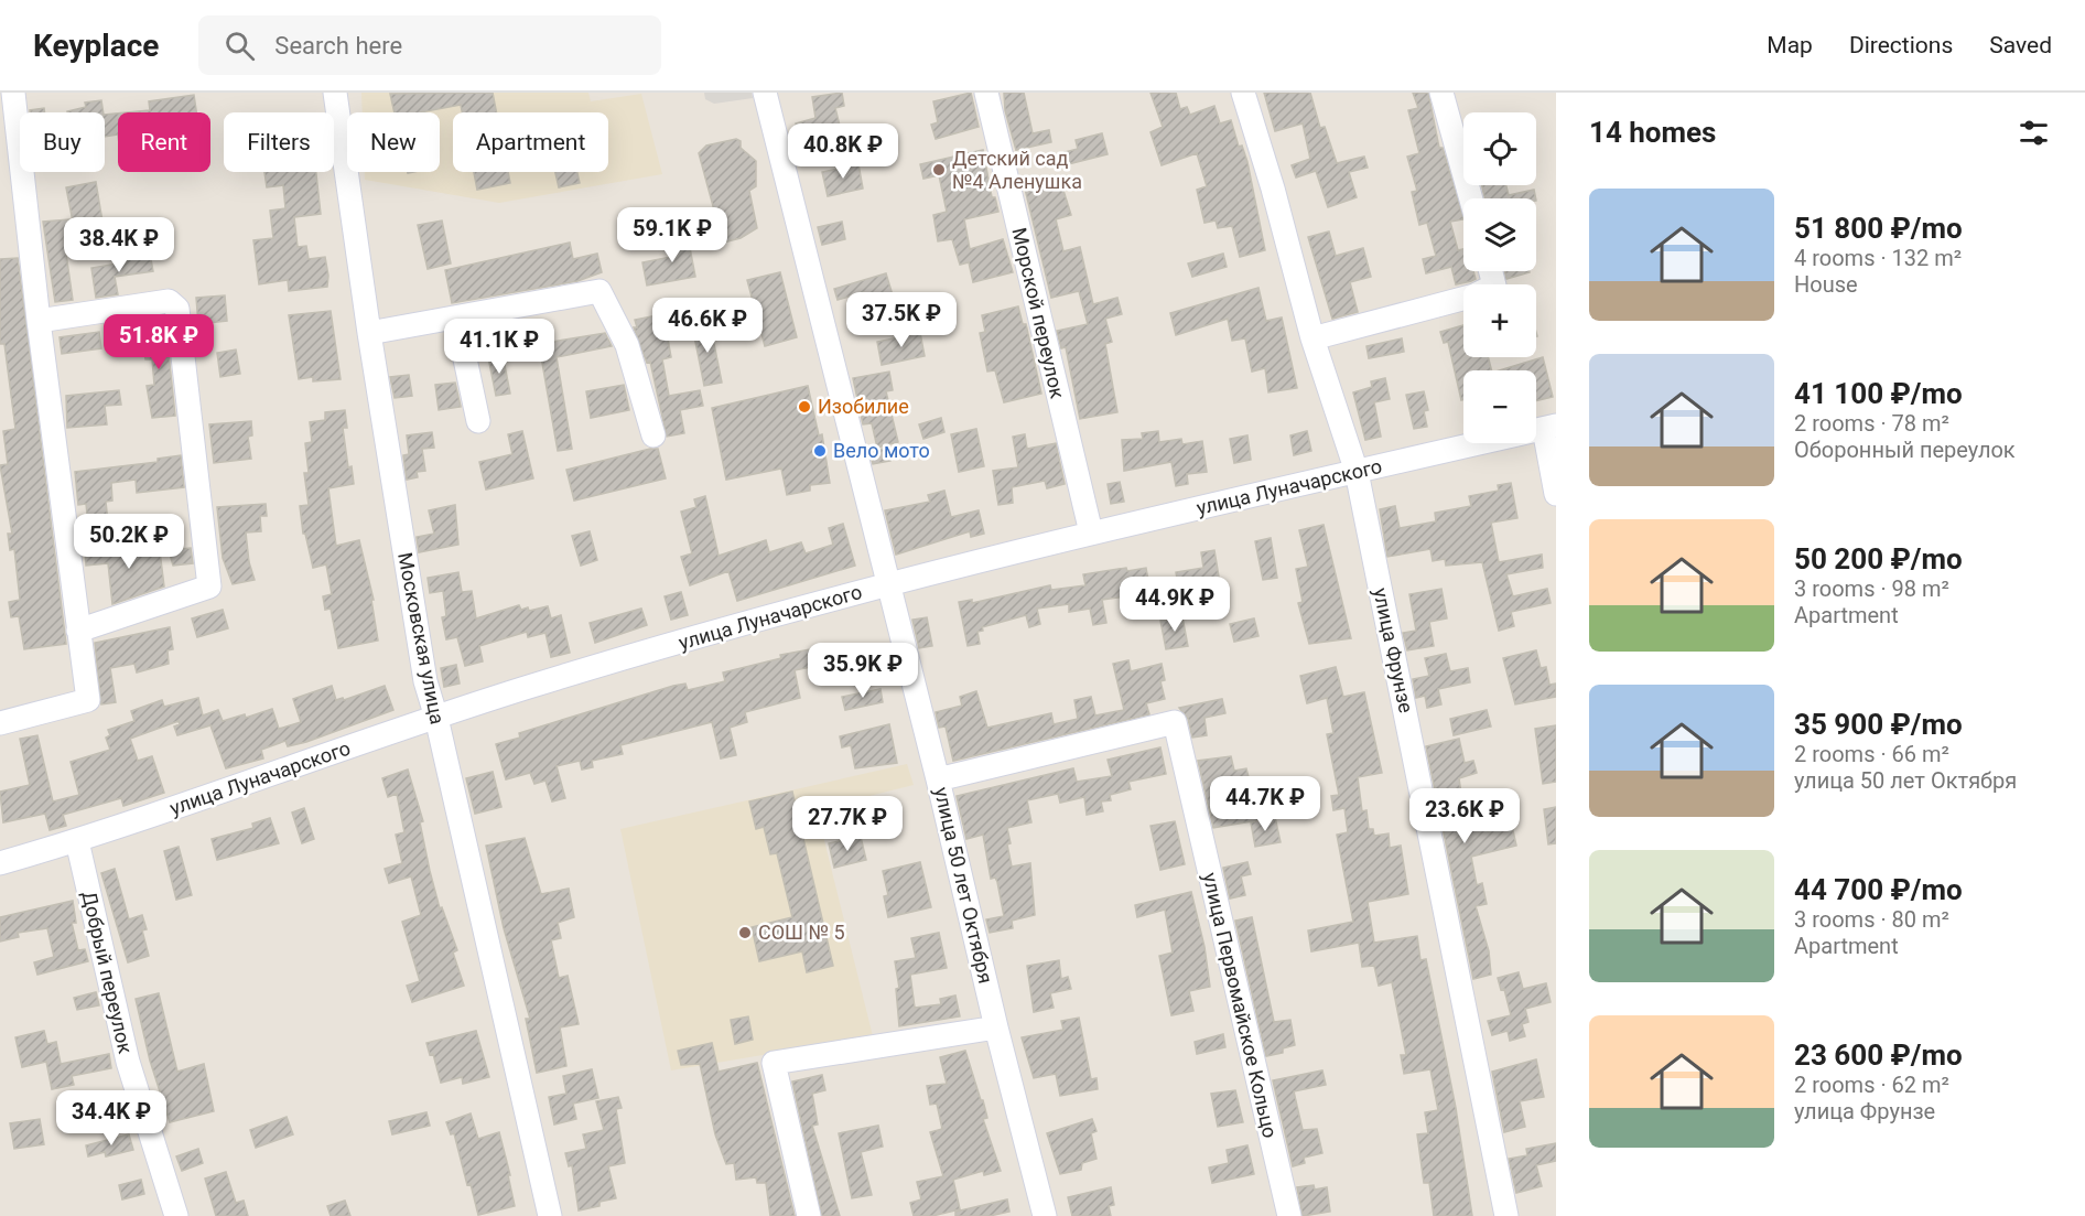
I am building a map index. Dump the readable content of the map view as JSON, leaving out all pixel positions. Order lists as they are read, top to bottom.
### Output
{
  "streets": {
    "street": [
      "Морской переулок",
      "улица Луначарского",
      "Московская улица",
      "улица Фрунзе",
      "улица 50 лет Октября",
      "Добрый переулок",
      "улица Первомайское Кольцо"
    ]
  },
  "crossings": [
    ["Морской переулок", "улица Луначарского"],
    ["улица Луначарского", "Московская улица"],
    ["улица Луначарского", "улица Фрунзе"],
    ["улица Луначарского", "улица 50 лет Октября"],
    ["улица Луначарского", "Добрый переулок"],
    ["улица 50 лет Октября", "улица Первомайское Кольцо"]
  ],
  "places": [
    "Детский сад №4 Аленушка",
    "Изобилие",
    "Вело мото",
    "СОШ № 5"
  ],
  "page": {
    "header": "Keyplace",
    "search": "Search here",
    "nav": ["Map", "Directions", "Saved"],
    "heading": "14 homes",
    "map_buttons": ["+", "−"],
    "chip": [
      "Buy",
      "Rent",
      "Filters",
      "New",
      "Apartment"
    ],
    "price": [
      "40.8K ₽",
      "59.1K ₽",
      "38.4K ₽",
      "37.5K ₽",
      "46.6K ₽",
      "51.8K ₽",
      "41.1K ₽",
      "50.2K ₽",
      "44.9K ₽",
      "35.9K ₽",
      "44.7K ₽",
      "23.6K ₽",
      "27.7K ₽",
      "34.4K ₽"
    ],
    "list": [
      {
        "name": "51 800 ₽/mo",
        "note": "4 rooms · 132 m² · House"
      },
      {
        "name": "41 100 ₽/mo",
        "note": "2 rooms · 78 m² · Оборонный переулок"
      },
      {
        "name": "50 200 ₽/mo",
        "note": "3 rooms · 98 m² · Apartment"
      },
      {
        "name": "35 900 ₽/mo",
        "note": "2 rooms · 66 m² · улица 50 лет Октября"
      },
      {
        "name": "44 700 ₽/mo",
        "note": "3 rooms · 80 m² · Apartment"
      },
      {
        "name": "23 600 ₽/mo",
        "note": "2 rooms · 62 m² · улица Фрунзе"
      }
    ]
  }
}
